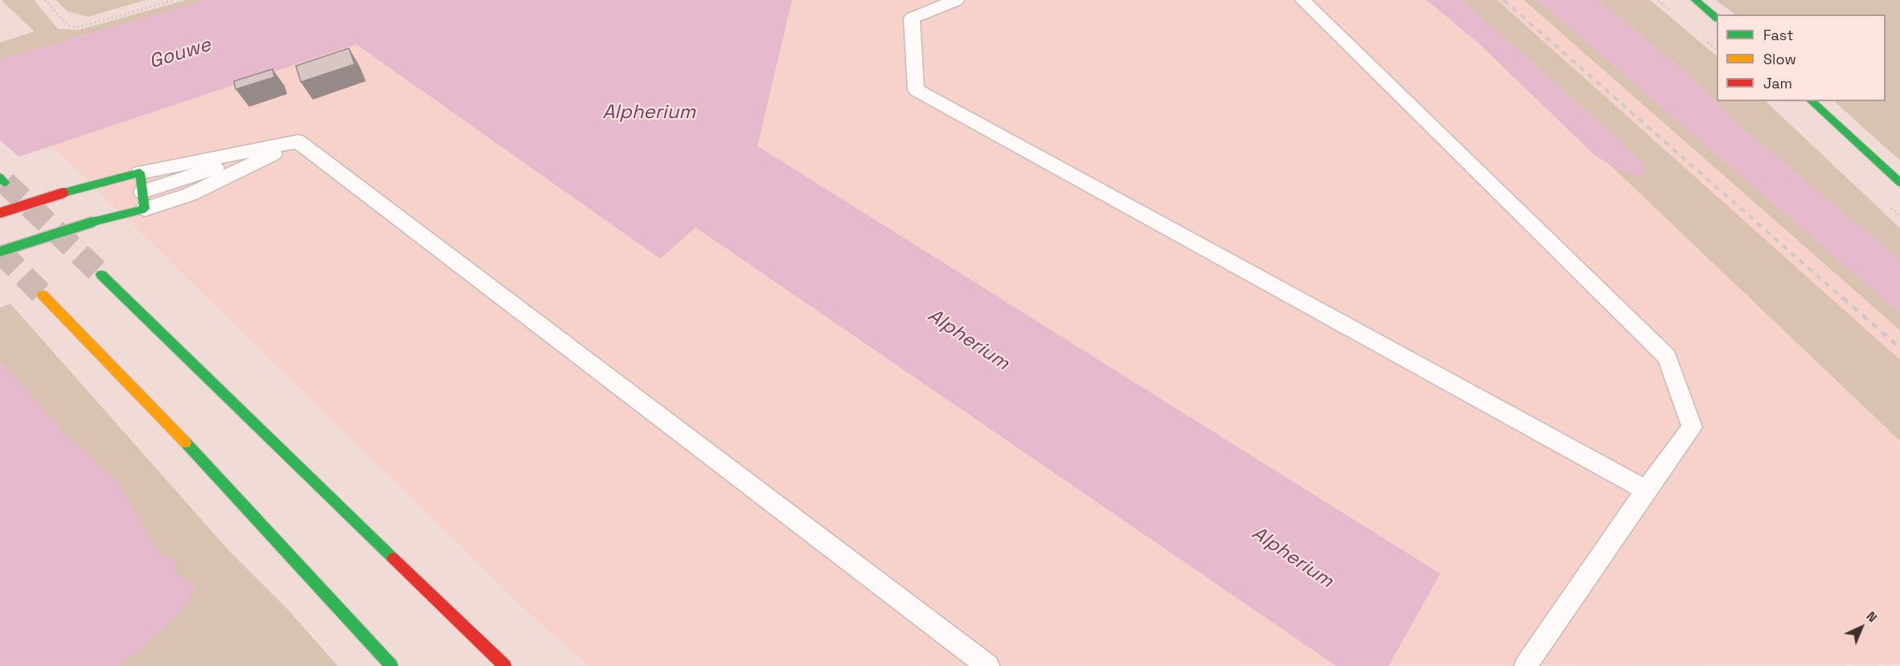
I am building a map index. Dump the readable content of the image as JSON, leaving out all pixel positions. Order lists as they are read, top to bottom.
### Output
{
  "water": ["Gouwe", "Alpherium"],
  "legend": ["Fast", "Slow", "Jam"],
  "north": "top right"
}
